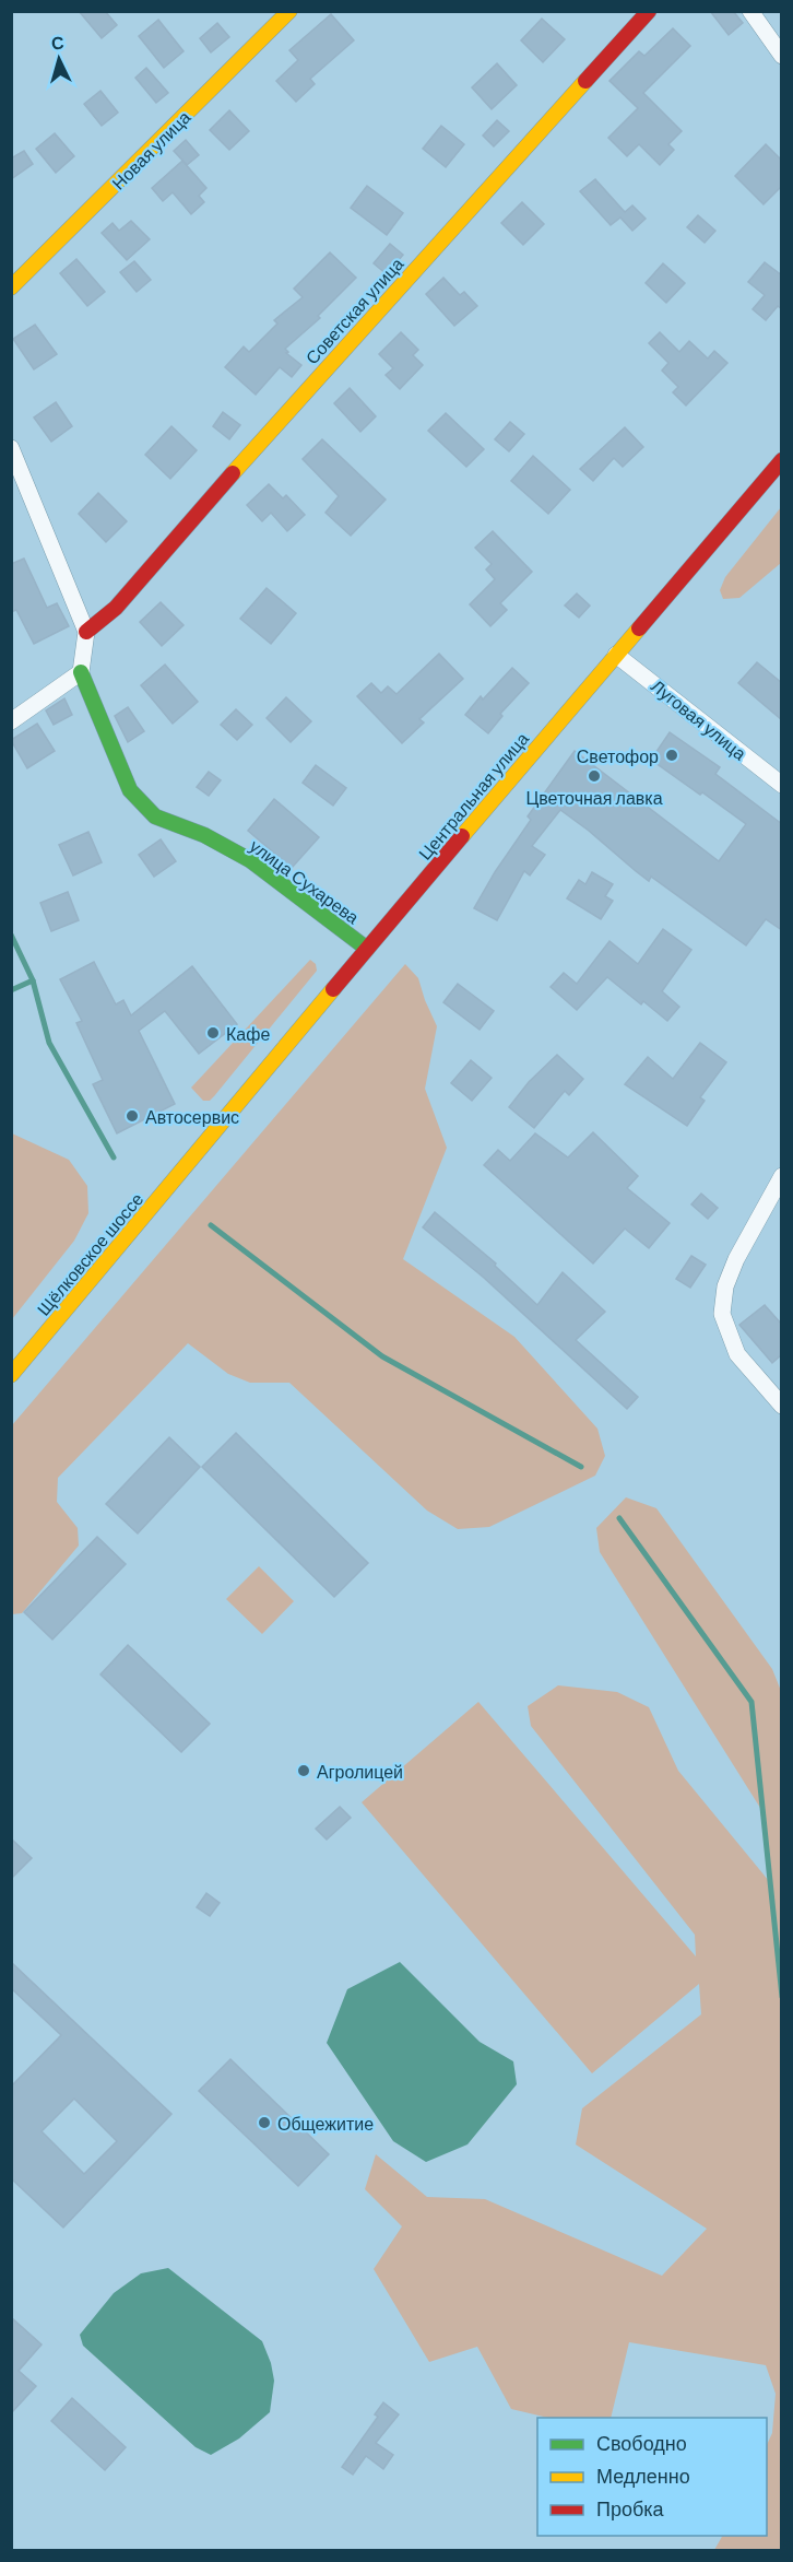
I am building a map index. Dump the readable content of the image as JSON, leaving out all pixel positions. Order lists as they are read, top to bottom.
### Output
{
  "streets": {
    "street": [
      "Новая улица",
      "Советская улица",
      "Луговая улица",
      "Центральная улица",
      "улица Сухарева",
      "Щёлковское шоссе"
    ]
  },
  "crossings": [
    ["Луговая улица", "Центральная улица"],
    ["Центральная улица", "улица Сухарева"],
    ["Центральная улица", "Щёлковское шоссе"]
  ],
  "places": [
    "Светофор",
    "Цветочная лавка",
    "Кафе",
    "Автосервис",
    "Агролицей",
    "Общежитие"
  ],
  "legend": ["Свободно", "Медленно", "Пробка"],
  "north": "top"
}
